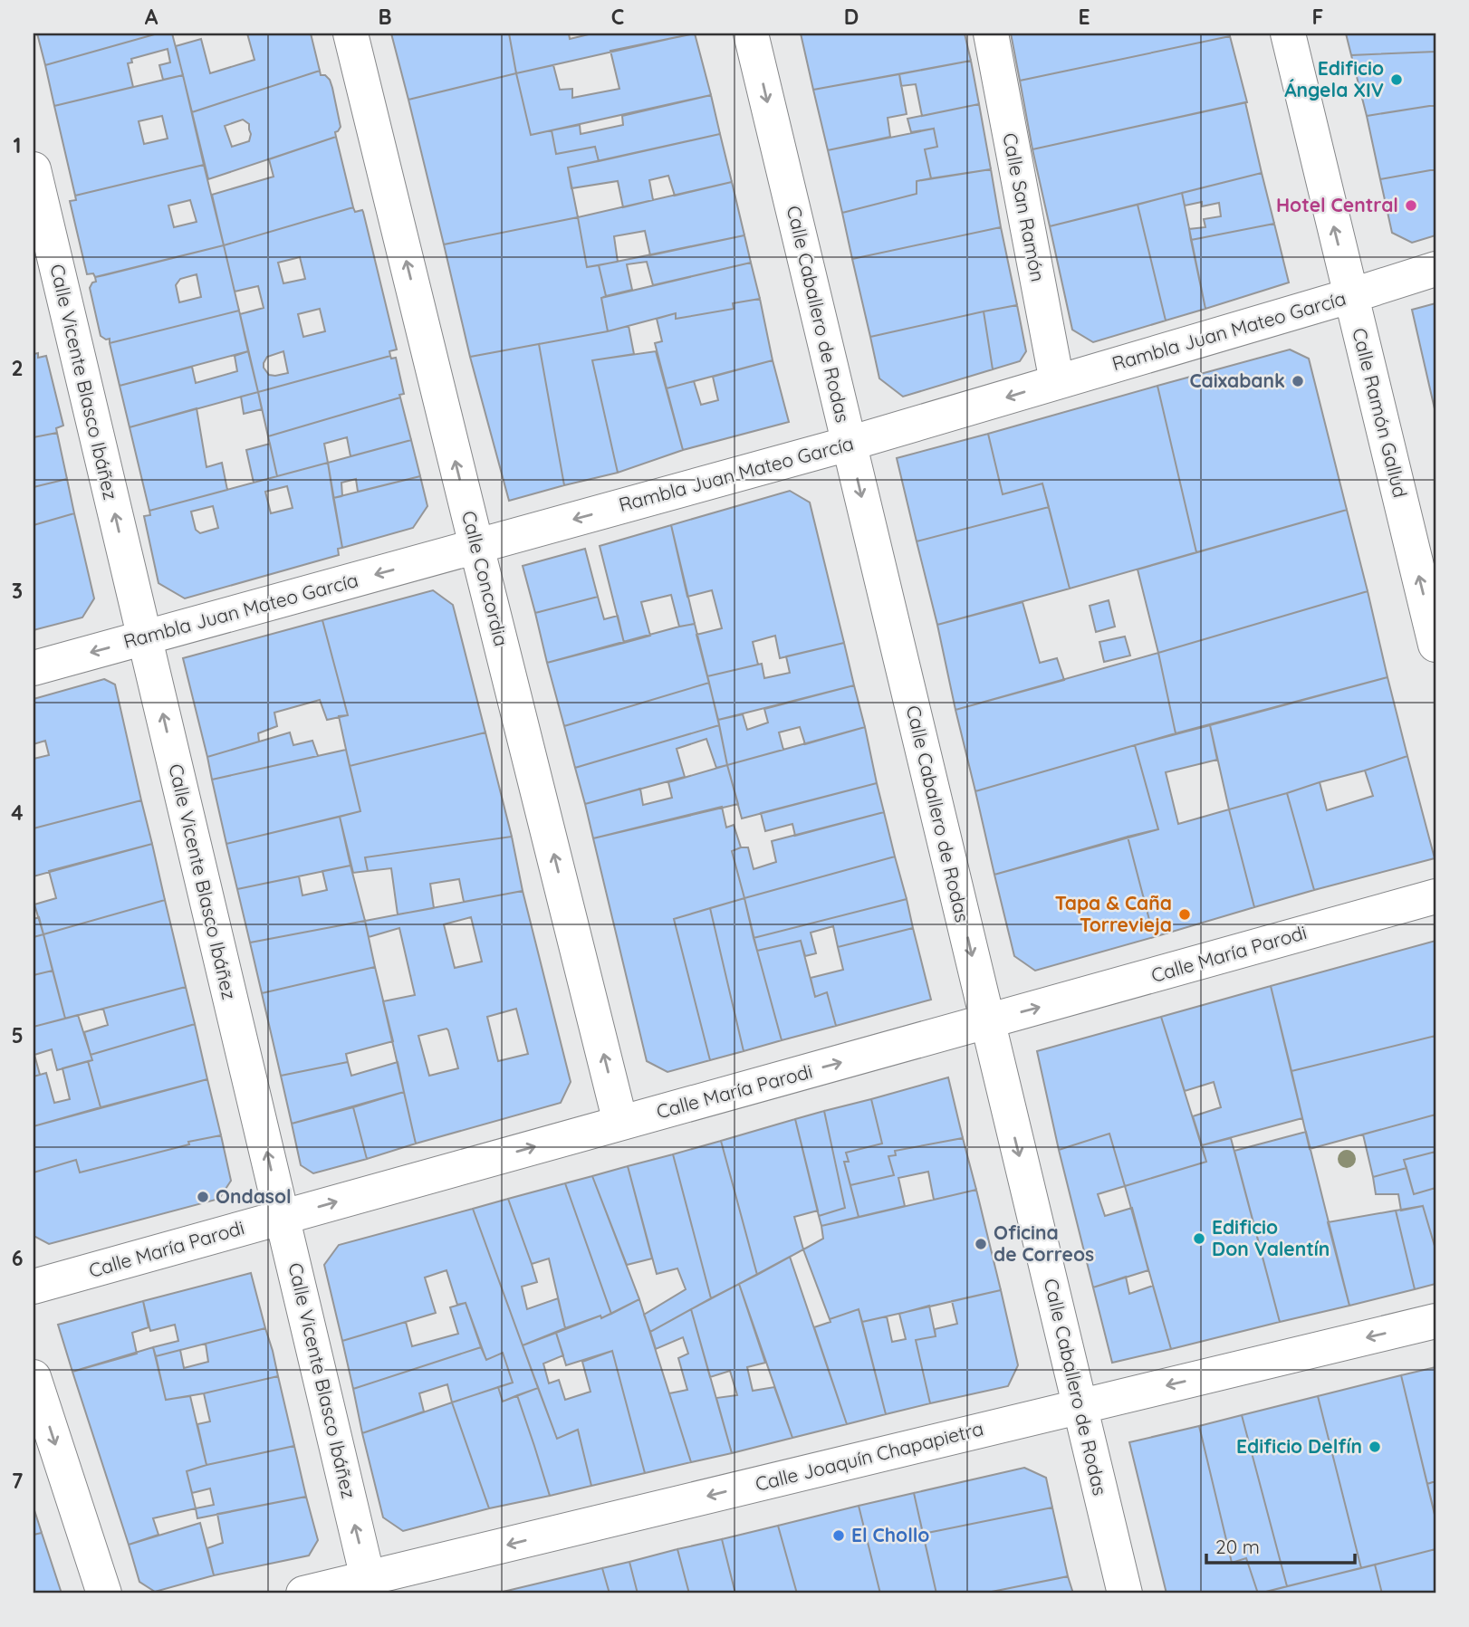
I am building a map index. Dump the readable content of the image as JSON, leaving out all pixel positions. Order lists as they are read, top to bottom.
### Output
{
  "streets": {
    "street": [
      "Calle San Ramón",
      "Calle Caballero de Rodas",
      "Rambla Juan Mateo García",
      "Calle Vicente Blasco Ibáñez",
      "Calle Ramón Gallud",
      "Calle Concordia",
      "Calle María Parodi",
      "Calle Joaquín Chapapietra"
    ]
  },
  "crossings": [
    ["Calle San Ramón", "Rambla Juan Mateo García"],
    ["Calle Caballero de Rodas", "Rambla Juan Mateo García"],
    ["Calle Caballero de Rodas", "Calle María Parodi"],
    ["Calle Caballero de Rodas", "Calle Joaquín Chapapietra"],
    ["Rambla Juan Mateo García", "Calle Vicente Blasco Ibáñez"],
    ["Rambla Juan Mateo García", "Calle Ramón Gallud"],
    ["Rambla Juan Mateo García", "Calle Concordia"],
    ["Calle Vicente Blasco Ibáñez", "Calle María Parodi"],
    ["Calle Vicente Blasco Ibáñez", "Calle Joaquín Chapapietra"],
    ["Calle Concordia", "Calle María Parodi"]
  ],
  "one_way": [
    "Calle Caballero de Rodas",
    "Rambla Juan Mateo García",
    "Calle Vicente Blasco Ibáñez",
    "Calle Ramón Gallud",
    "Calle Concordia",
    "Calle María Parodi",
    "Calle Joaquín Chapapietra"
  ],
  "places": [
    "Edificio Ángela XIV",
    "Hotel Central",
    "Caixabank",
    "Tapa & Caña Torrevieja",
    "Ondasol",
    "Edificio Don Valentín",
    "Oficina de Correos",
    "Edificio Delfín",
    "El Chollo"
  ],
  "scale_bar": "20 m",
  "grid": {
    "columns": [
      "A",
      "B",
      "C",
      "D",
      "E",
      "F"
    ],
    "rows": [
      "1",
      "2",
      "3",
      "4",
      "5",
      "6",
      "7"
    ]
  }
}
